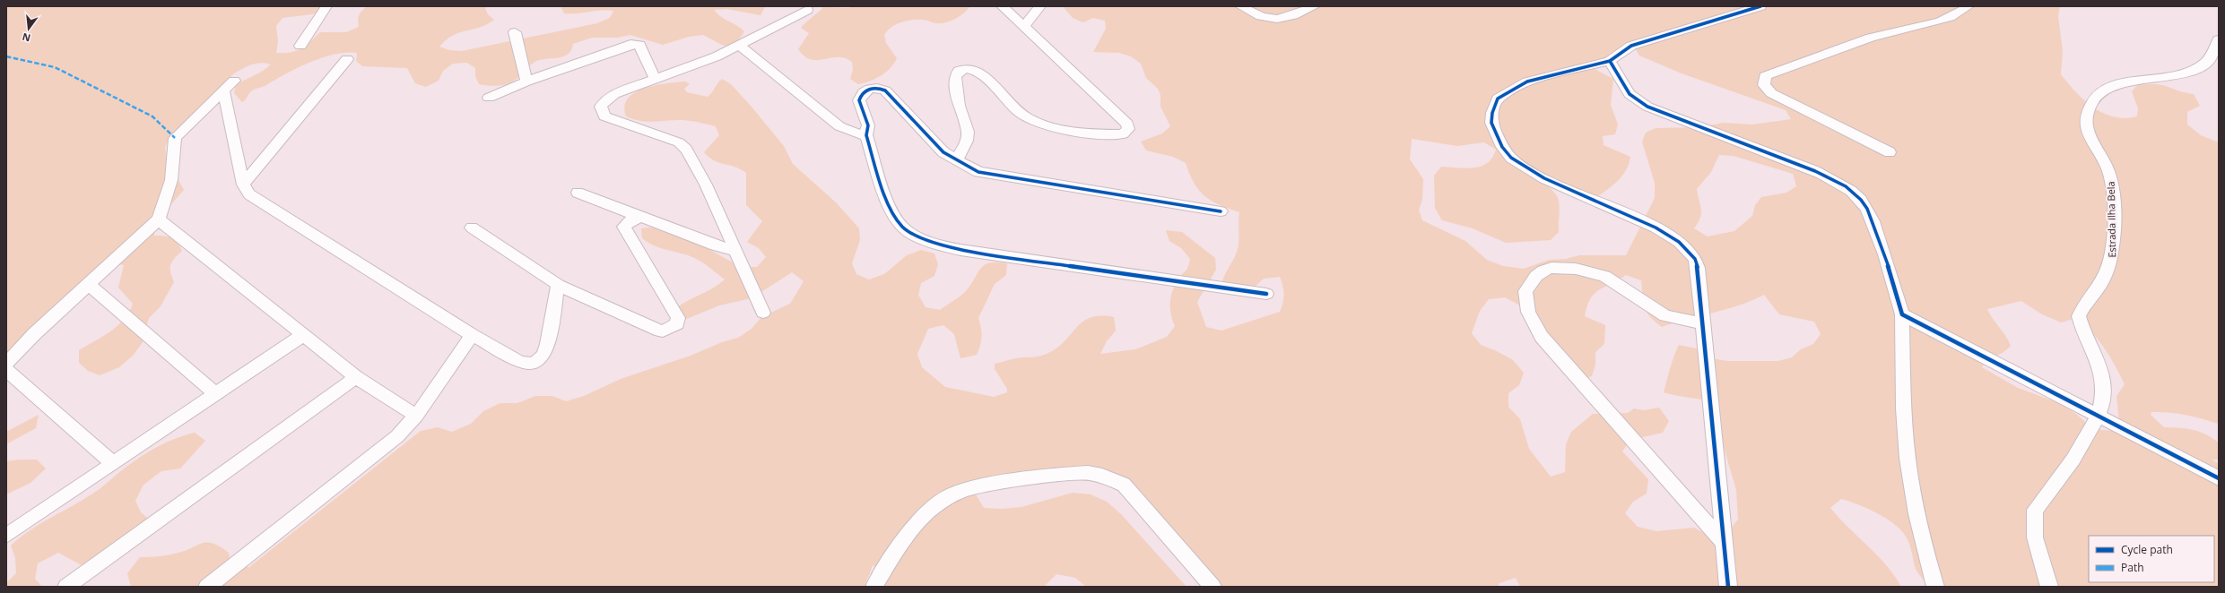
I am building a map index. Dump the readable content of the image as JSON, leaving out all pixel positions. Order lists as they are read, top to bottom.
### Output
{
  "streets": {
    "street": ["Estrada Ilha Bela"]
  },
  "legend": ["Cycle path", "Path"],
  "north": "bottom"
}
